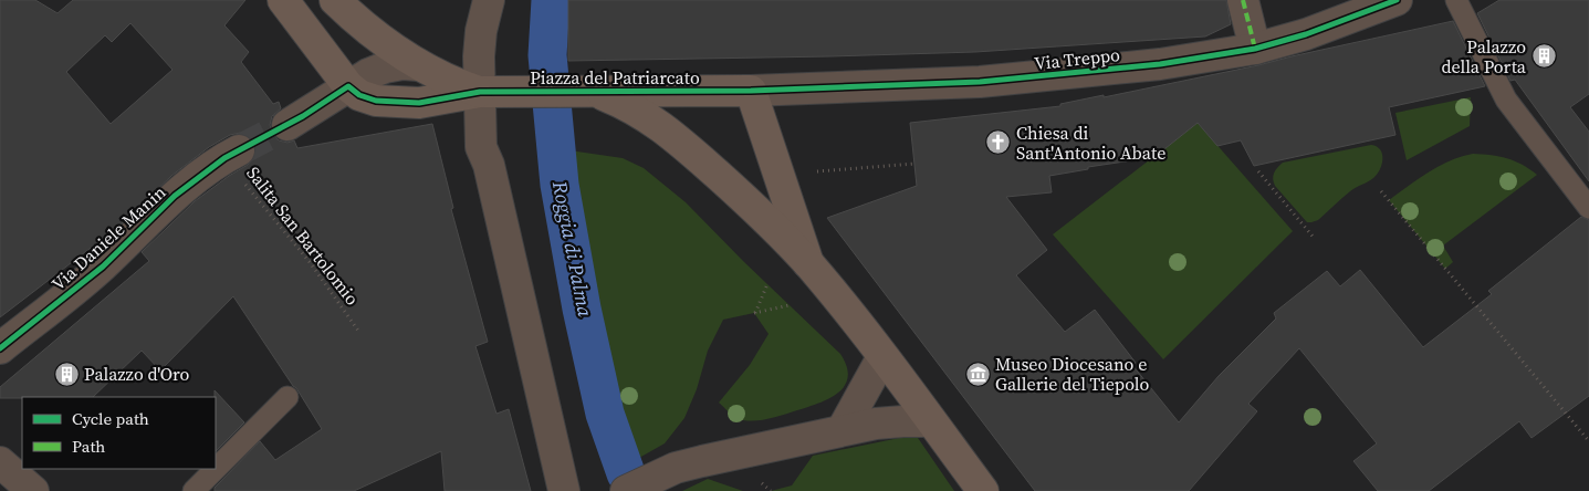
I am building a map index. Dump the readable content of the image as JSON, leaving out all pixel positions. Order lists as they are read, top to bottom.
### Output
{
  "streets": {
    "street": ["Via Treppo", "Piazza del Patriarcato", "Via Daniele Manin"],
    "path": ["Salita San Bartolomio"]
  },
  "crossings": [
    ["Via Treppo", "Piazza del Patriarcato"],
    ["Salita San Bartolomio", "Via Daniele Manin"]
  ],
  "water": ["Roggia di Palma"],
  "places": {
    "building": ["Palazzo della Porta", "Palazzo d'Oro"],
    "church": ["Chiesa di Sant'Antonio Abate"],
    "museum": ["Museo Diocesano e Gallerie del Tiepolo"]
  },
  "legend": ["Cycle path", "Path"]
}
